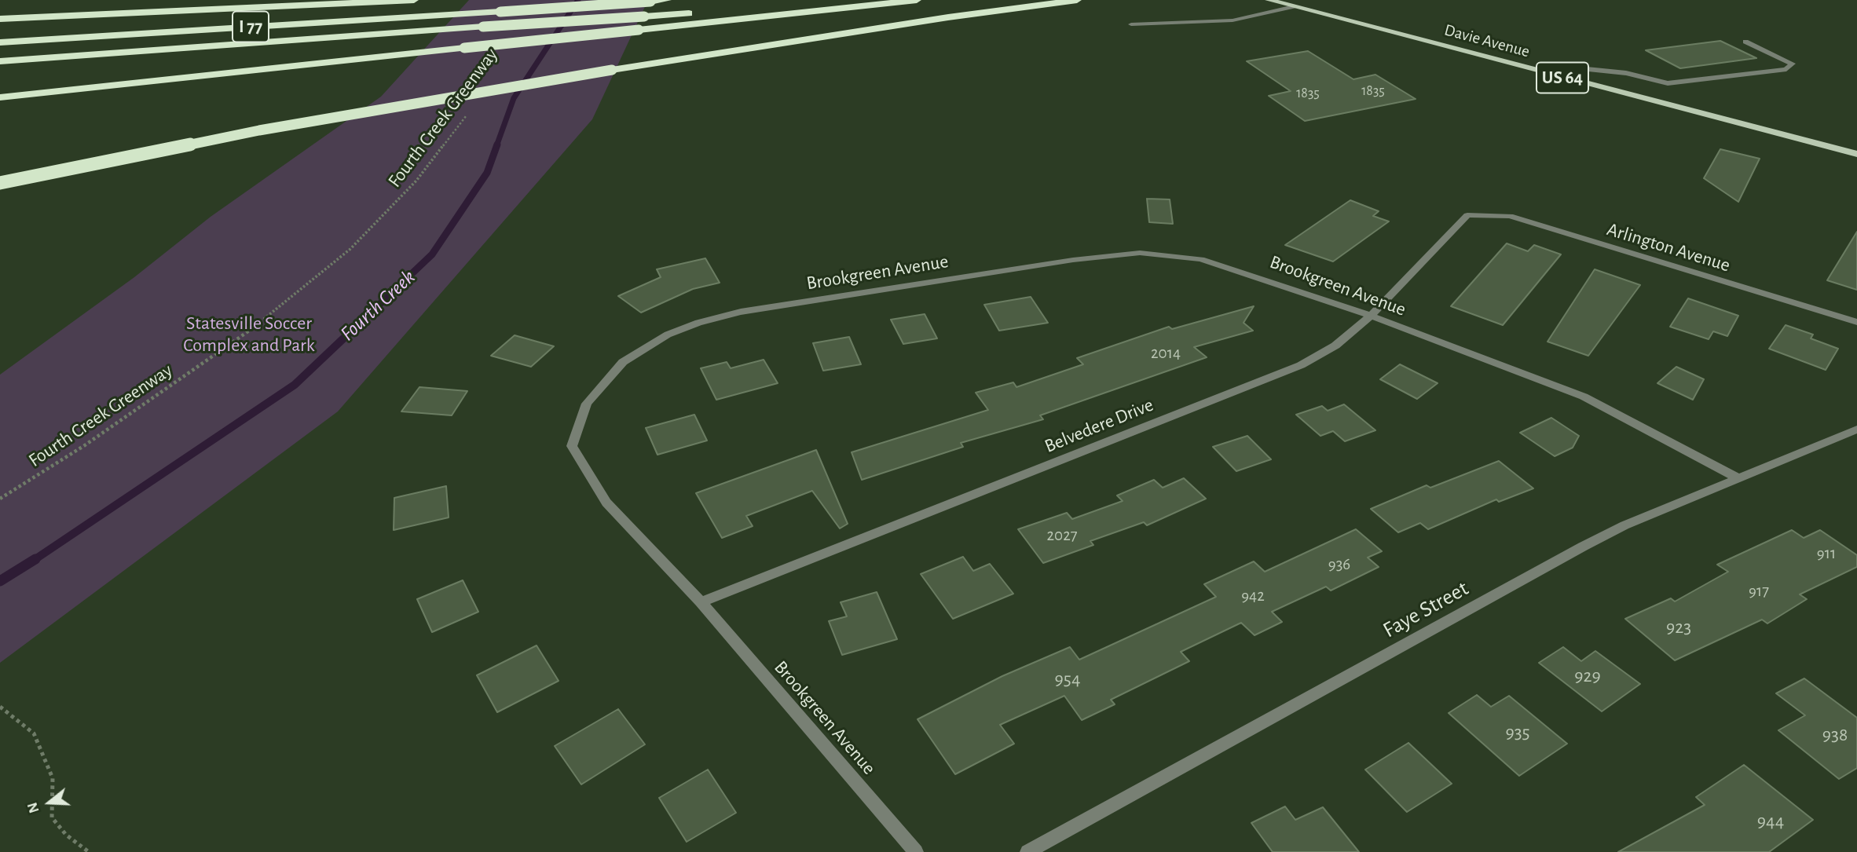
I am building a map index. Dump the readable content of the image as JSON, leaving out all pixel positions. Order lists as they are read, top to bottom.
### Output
{
  "streets": {
    "highway": ["I 77"],
    "main road": ["Davie Avenue", "US 64"],
    "street": [
      "Arlington Avenue",
      "Brookgreen Avenue",
      "Belvedere Drive",
      "Faye Street"
    ],
    "path": ["Fourth Creek Greenway"]
  },
  "crossings": [
    ["Arlington Avenue", "Belvedere Drive"],
    ["Brookgreen Avenue", "Belvedere Drive"],
    ["Brookgreen Avenue", "Faye Street"]
  ],
  "water": ["Fourth Creek"],
  "parks": ["Statesville Soccer Complex and Park"],
  "house_numbers": [
    "1835",
    "1835",
    "2014",
    "2027",
    "911",
    "936",
    "917",
    "942",
    "923",
    "929",
    "954",
    "935",
    "938",
    "944"
  ],
  "north": "left"
}
